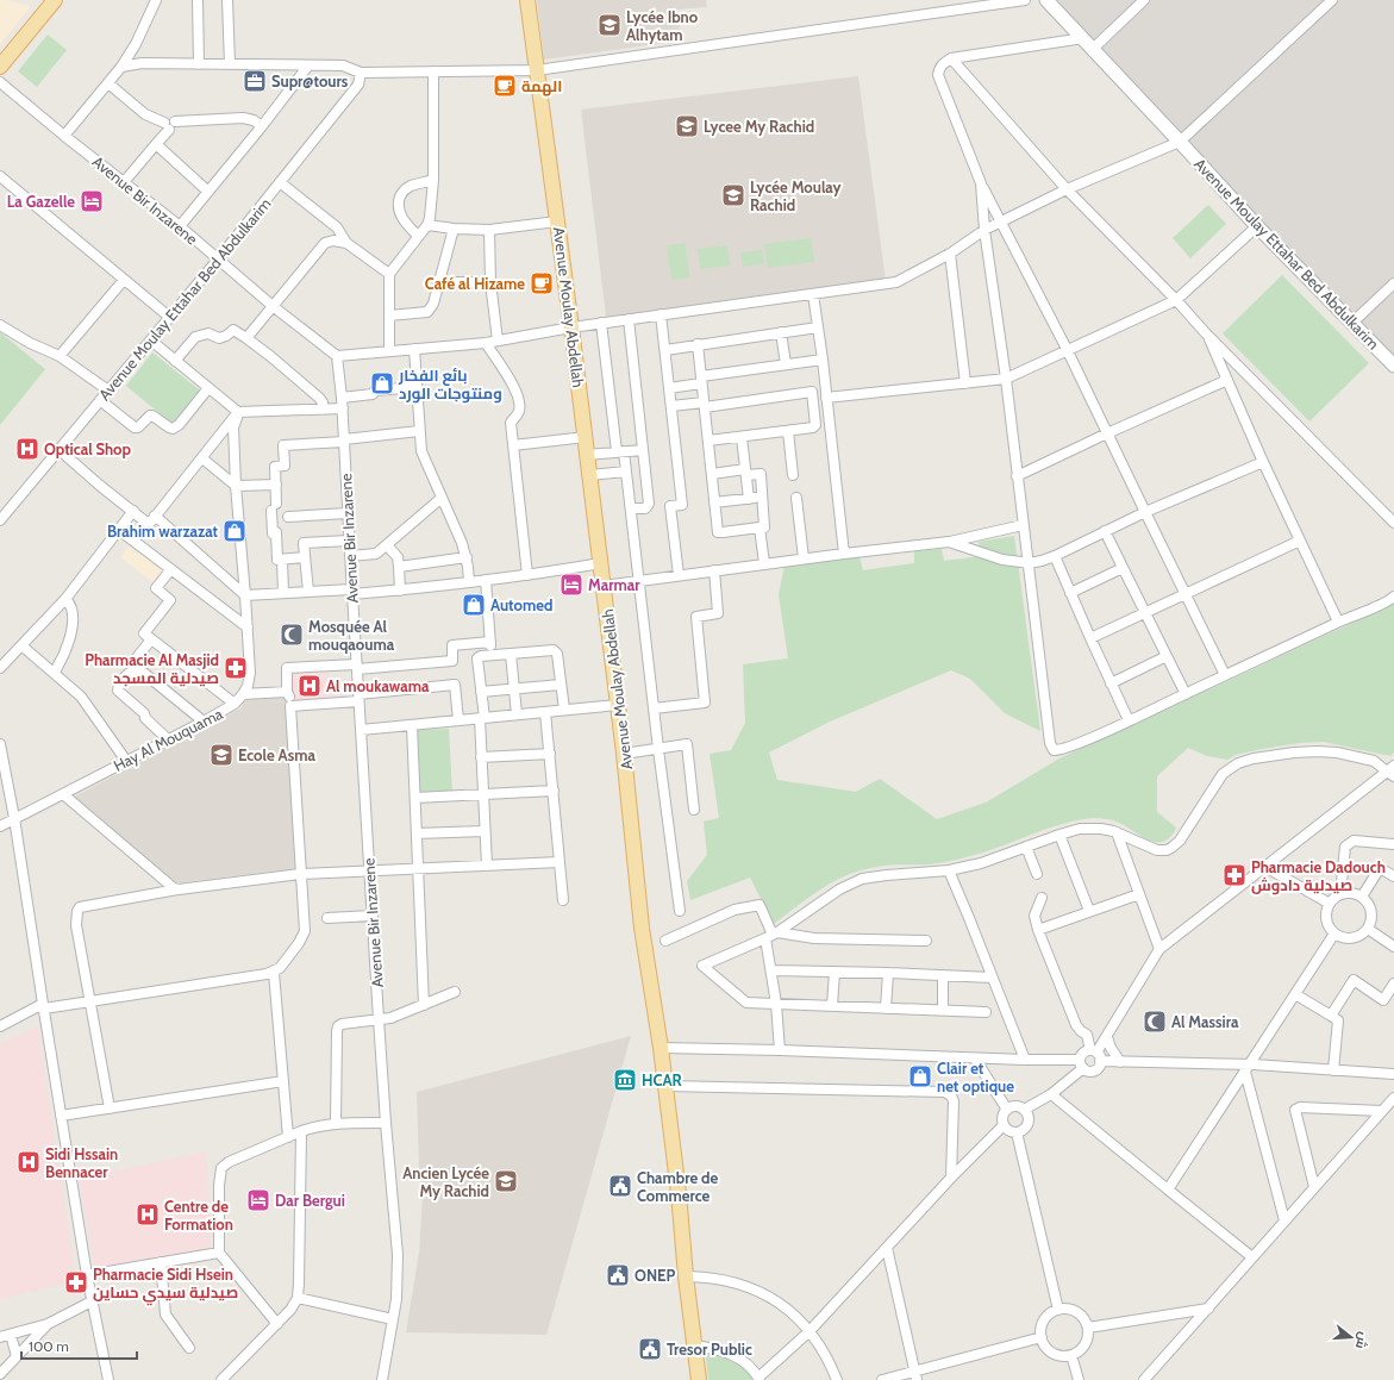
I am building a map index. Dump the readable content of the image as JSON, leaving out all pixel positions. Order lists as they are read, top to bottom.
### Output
{
  "streets": {
    "main road": ["Avenue Moulay Abdellah"],
    "street": ["Avenue Bir Inzarene", "Avenue Moulay Ettahar Bed Abdulkarim", "Hay Al Mouquama"]
  },
  "crossings": [
    ["Avenue Bir Inzarene", "Avenue Moulay Ettahar Bed Abdulkarim"]
  ],
  "places": {
    "school or university": [
      "Lycée Ibno Alhytam",
      "Lycee My Rachid",
      "Lycée Moulay Rachid",
      "Ecole Asma",
      "Ancien Lycée My Rachid"
    ],
    "office": ["Supr@tours"],
    "cafe": ["الهمة", "Café al Hizame"],
    "hotel": ["La Gazelle", "Marmar", "Dar Bergui"],
    "shop": [
      "بائع الفخار ومنتوجات الورد",
      "Brahim warzazat",
      "Automed",
      "Clair et net optique"
    ],
    "hospital": [
      "Optical Shop",
      "Al moukawama",
      "Sidi Hssain Bennacer",
      "Centre de Formation"
    ],
    "mosque": ["Mosquée Al mouqaouma", "Al Massira"],
    "pharmacy": ["Pharmacie Al Masjid صيدلية المسجد", "Pharmacie Dadouch صيدلية دادوش", "Pharmacie Sidi Hsein صيدلية سيدي حساين"],
    "museum": ["HCAR"],
    "public building": ["Chambre de Commerce", "ONEP", "Tresor Public"]
  },
  "scale_bar": "100 m",
  "north": "right"
}
